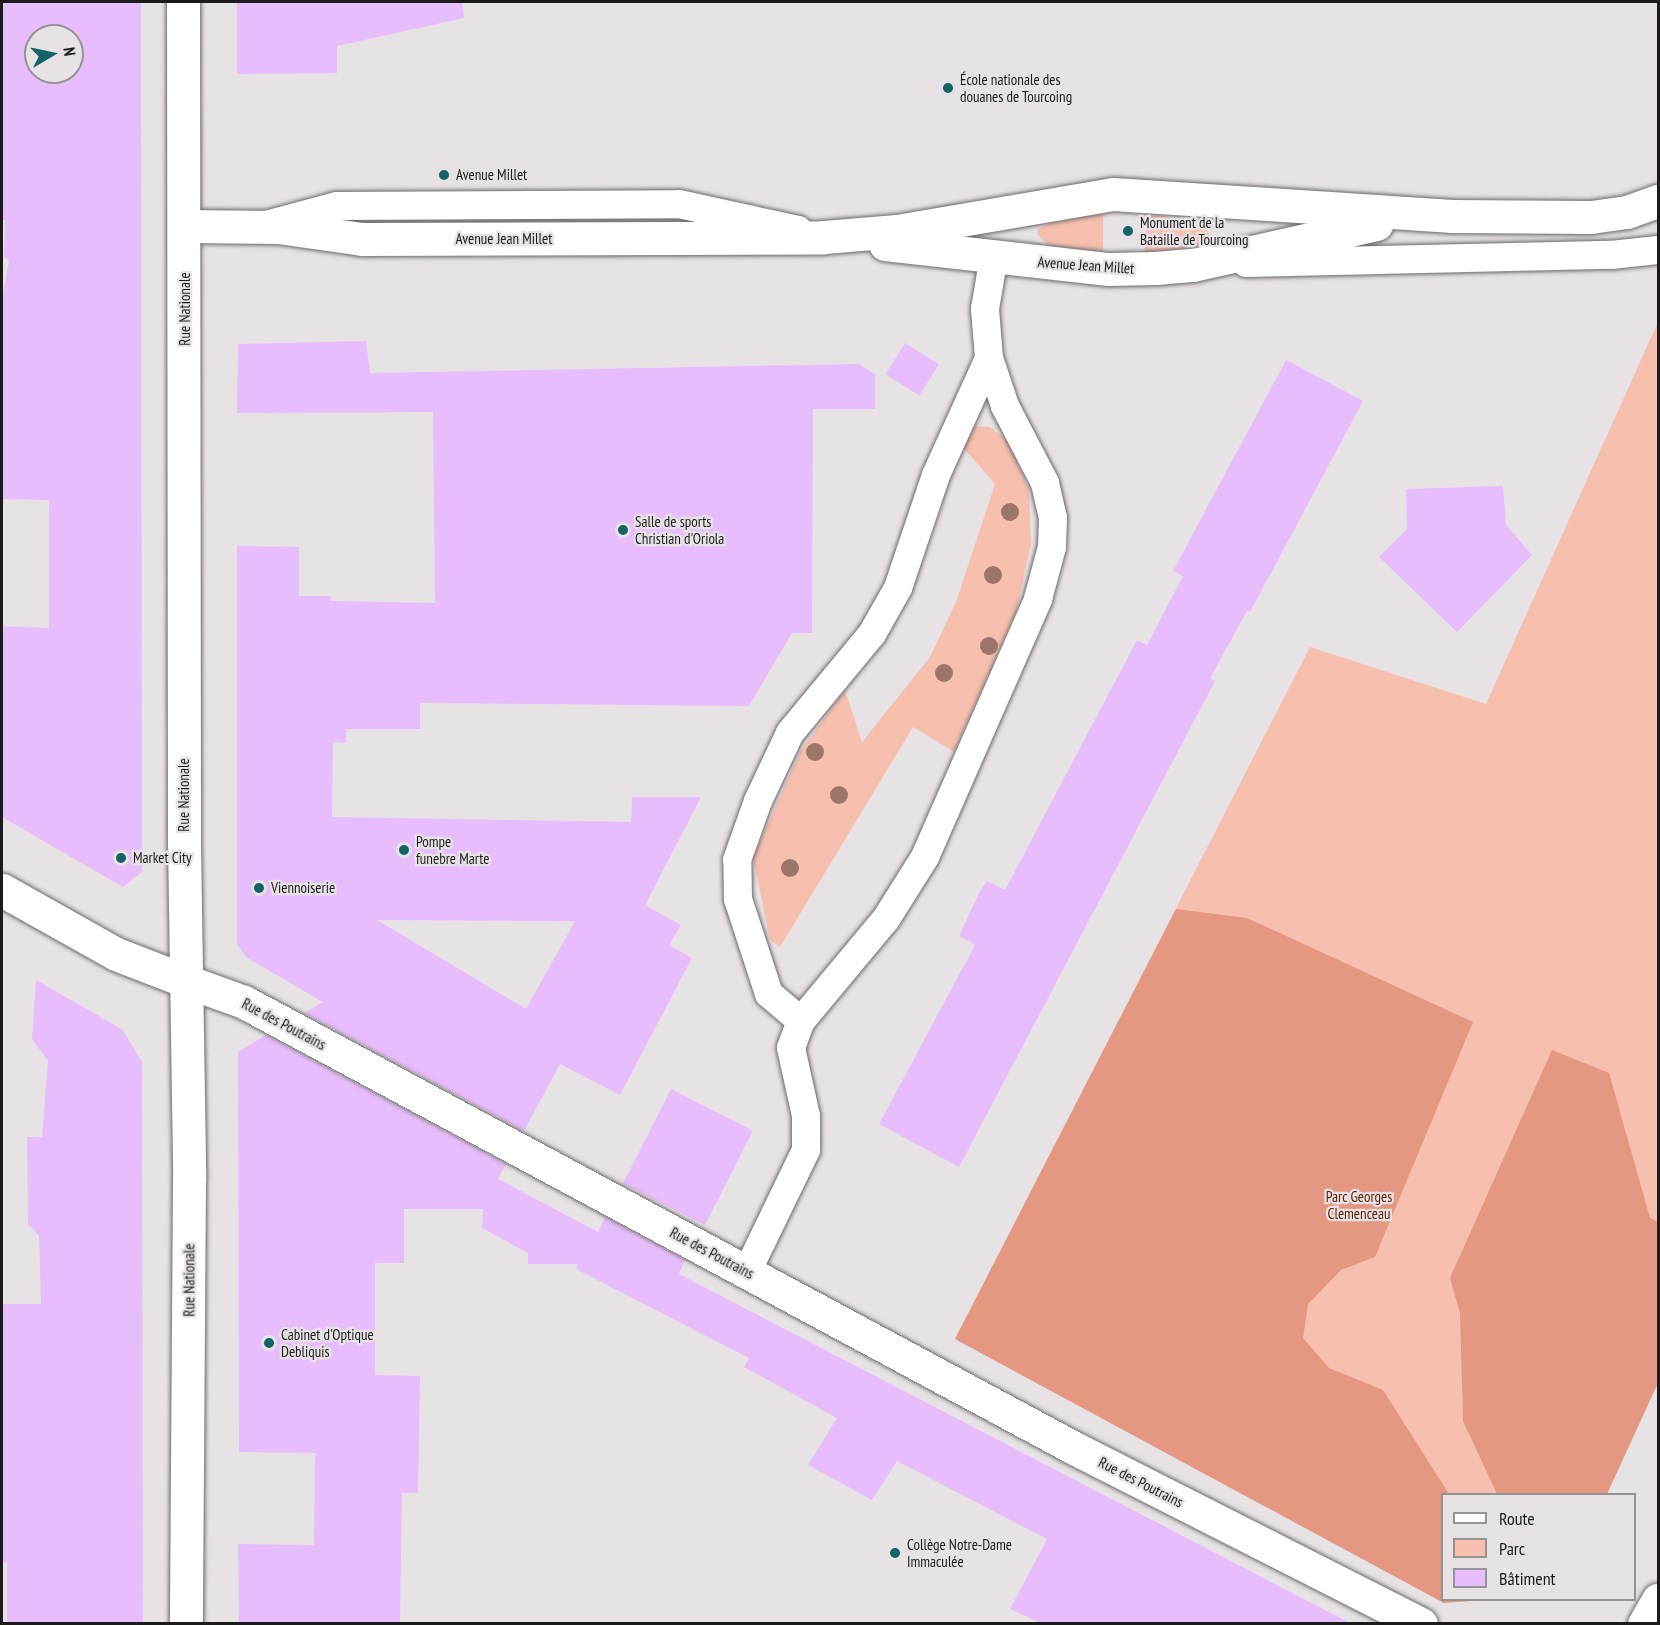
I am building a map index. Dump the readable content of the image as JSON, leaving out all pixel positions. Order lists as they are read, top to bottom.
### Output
{
  "streets": {
    "main road": ["Avenue Jean Millet", "Rue Nationale", "Rue des Poutrains"]
  },
  "crossings": [
    ["Avenue Jean Millet", "Rue Nationale"],
    ["Rue Nationale", "Rue des Poutrains"]
  ],
  "parks": ["Parc Georges Clemenceau"],
  "places": [
    "École nationale des douanes de Tourcoing",
    "Avenue Millet",
    "Monument de la Bataille de Tourcoing",
    "Salle de sports Christian d'Oriola",
    "Pompe funebre Marte",
    "Market City",
    "Viennoiserie",
    "Cabinet d'Optique Debliquis",
    "Collège Notre-Dame Immaculée"
  ],
  "legend": ["Route", "Parc", "Bâtiment"],
  "north": "right"
}
